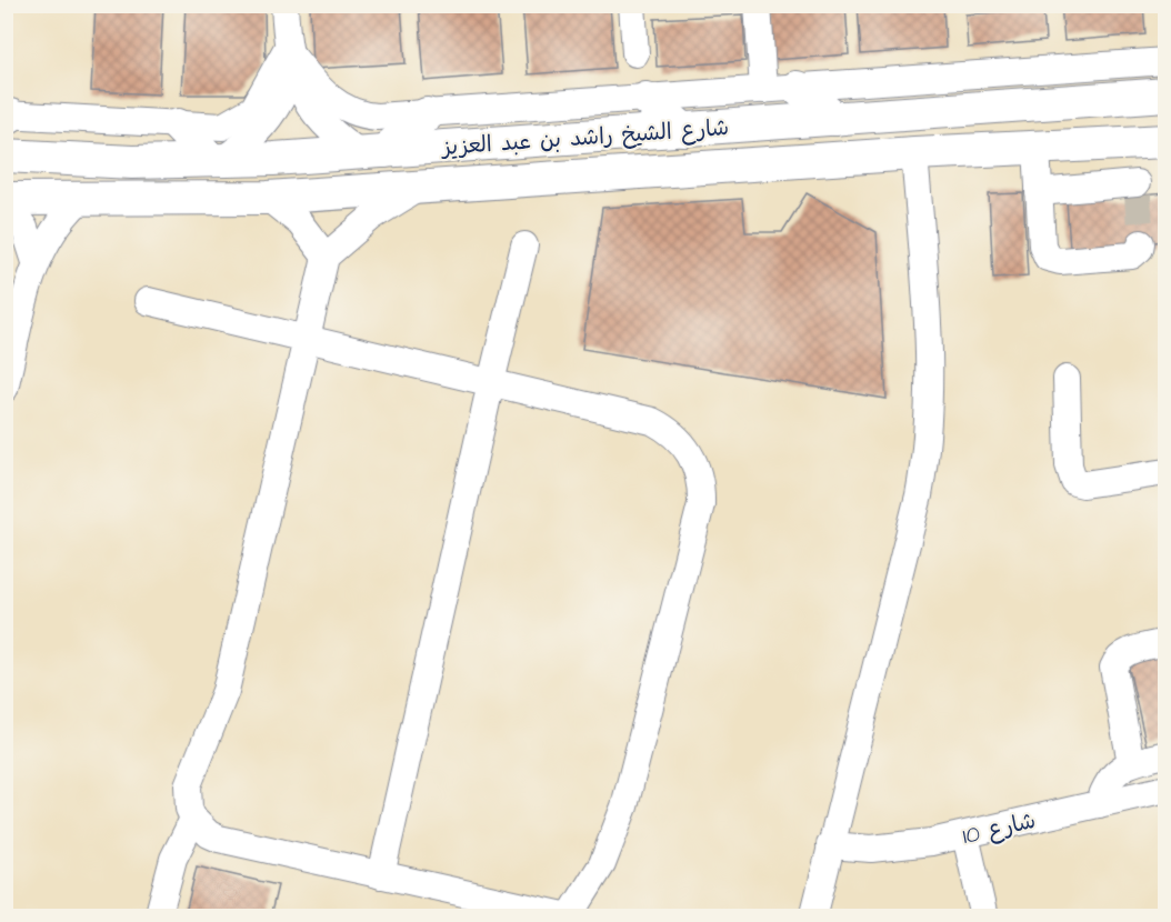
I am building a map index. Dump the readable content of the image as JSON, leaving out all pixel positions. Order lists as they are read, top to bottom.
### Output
{
  "streets": {
    "main road": ["شارع الشيخ راشد بن عبد العزيز"],
    "street": ["شارع 10"]
  }
}
